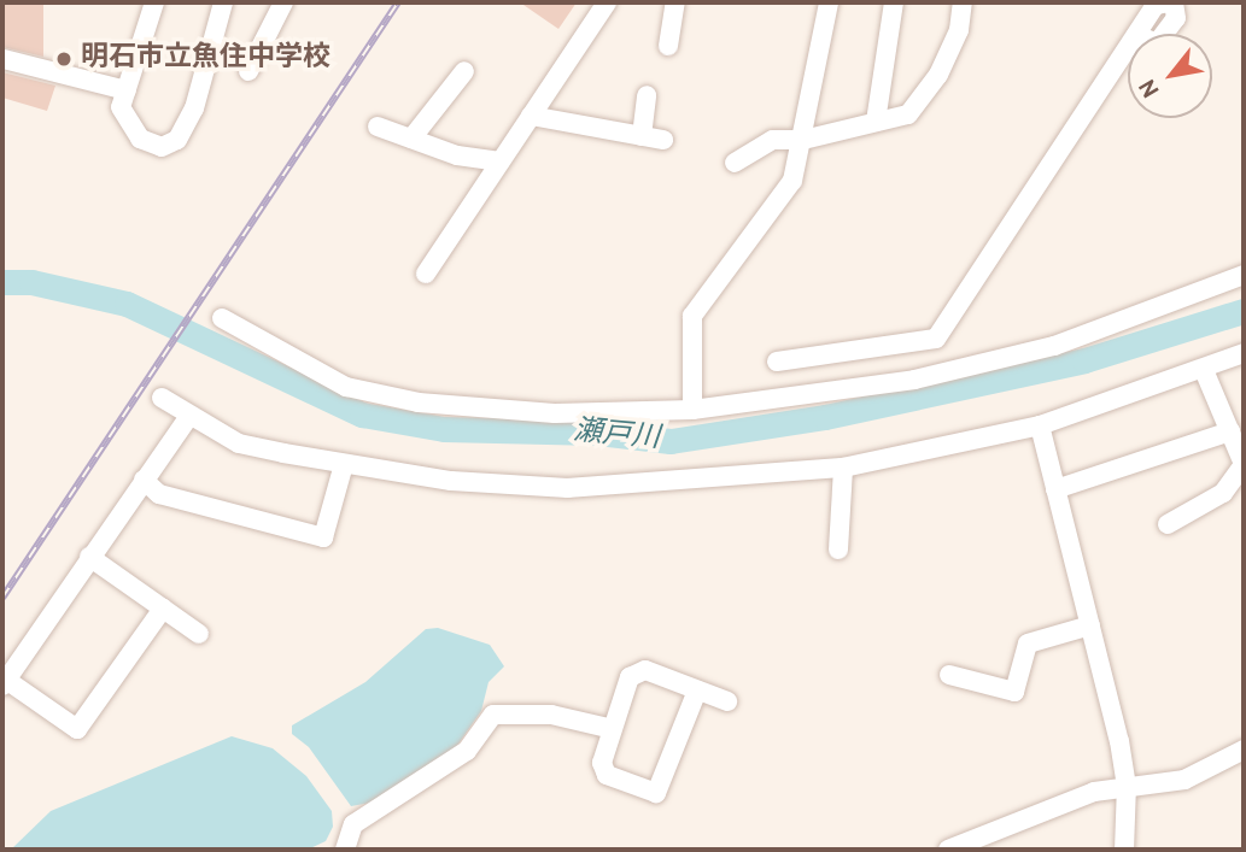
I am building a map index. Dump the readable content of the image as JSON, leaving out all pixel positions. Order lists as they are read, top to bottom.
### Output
{
  "water": ["瀬戸川"],
  "places": ["明石市立魚住中学校"],
  "north": "bottom left"
}
